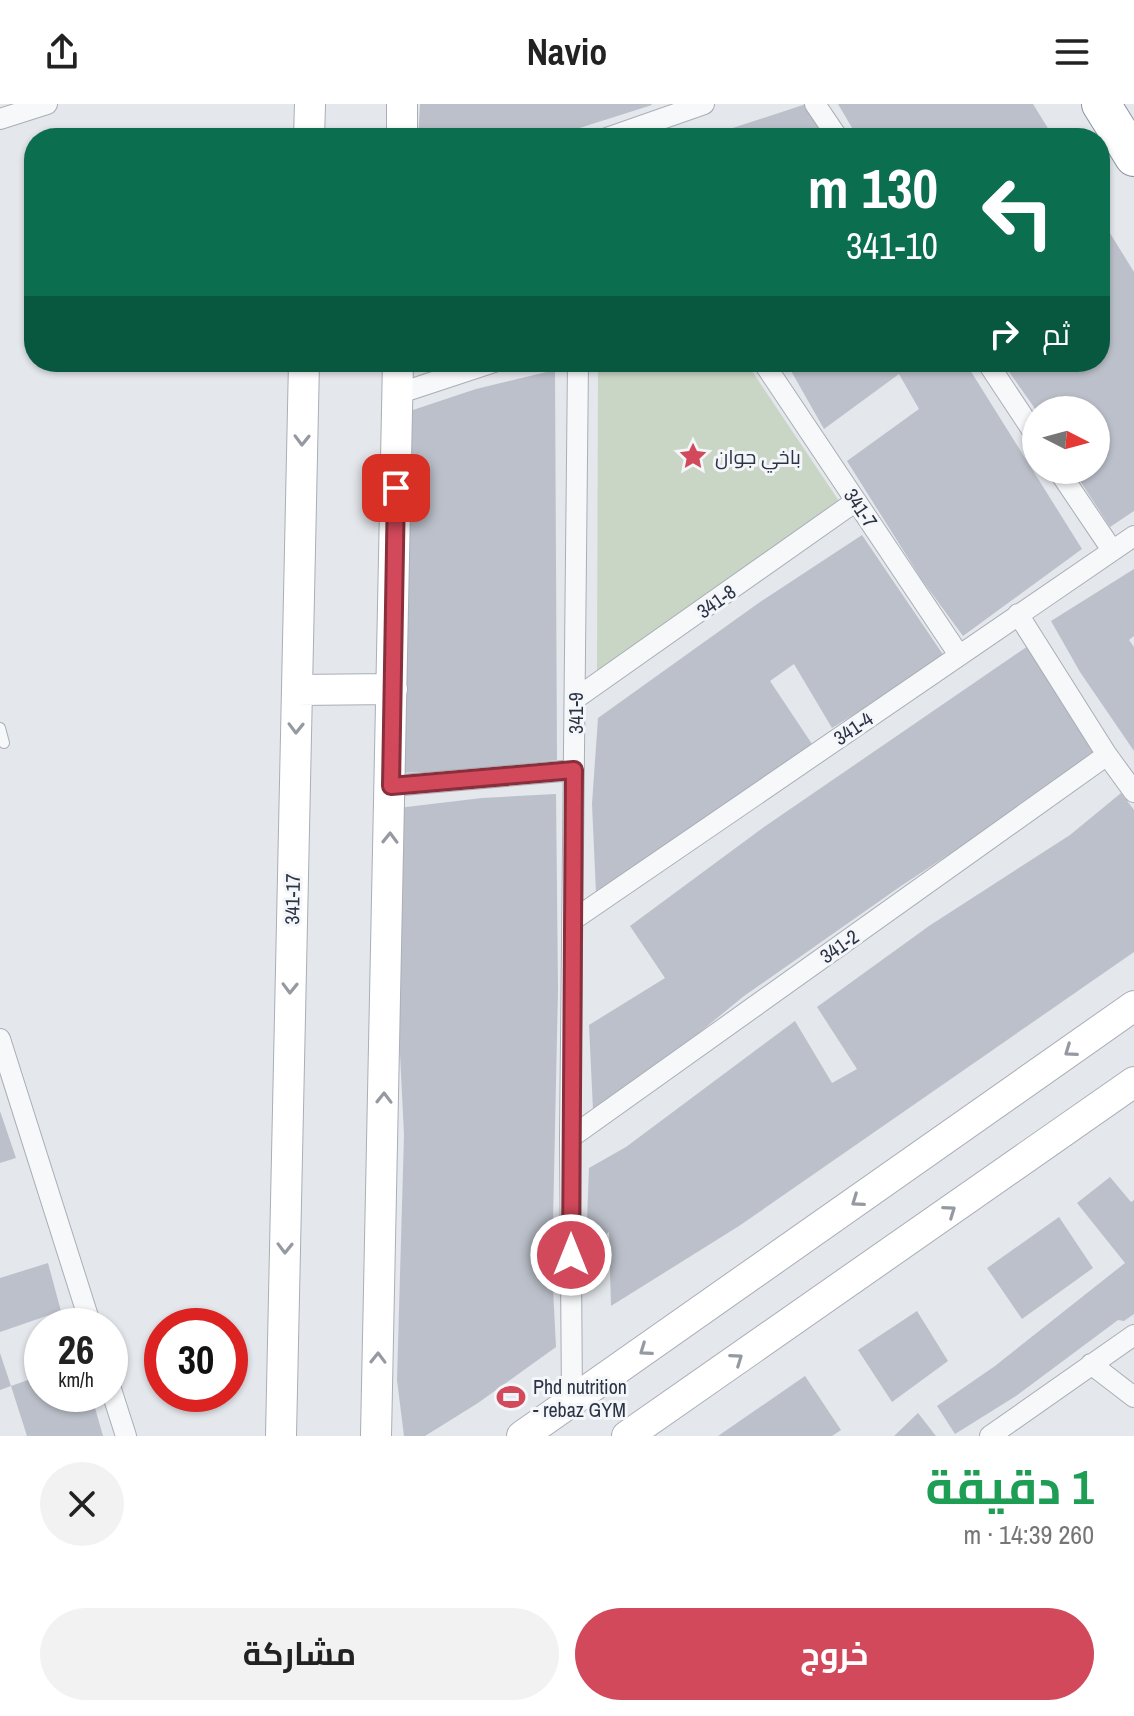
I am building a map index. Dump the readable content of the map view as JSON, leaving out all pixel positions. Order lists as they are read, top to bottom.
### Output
{
  "streets": {
    "street": [
      "341-7",
      "341-8",
      "341-9",
      "341-4",
      "341-17",
      "341-2"
    ]
  },
  "crossings": [
    ["341-7", "341-8"],
    ["341-7", "341-4"],
    ["341-8", "341-9"],
    ["341-9", "341-4"],
    ["341-9", "341-2"]
  ],
  "places": {
    "place": ["باخي جوان"],
    "sports": ["Phd nutrition - rebaz GYM"]
  },
  "north": "right",
  "page": {
    "header": "Navio",
    "turn": ["130 m", "341-10"],
    "then": "ثم",
    "speed": "26 km/h",
    "limit": "30",
    "heading": ["1 دقيقة", "260 m · 14:39"],
    "buttons": ["خروج", "مشاركة"]
  }
}
